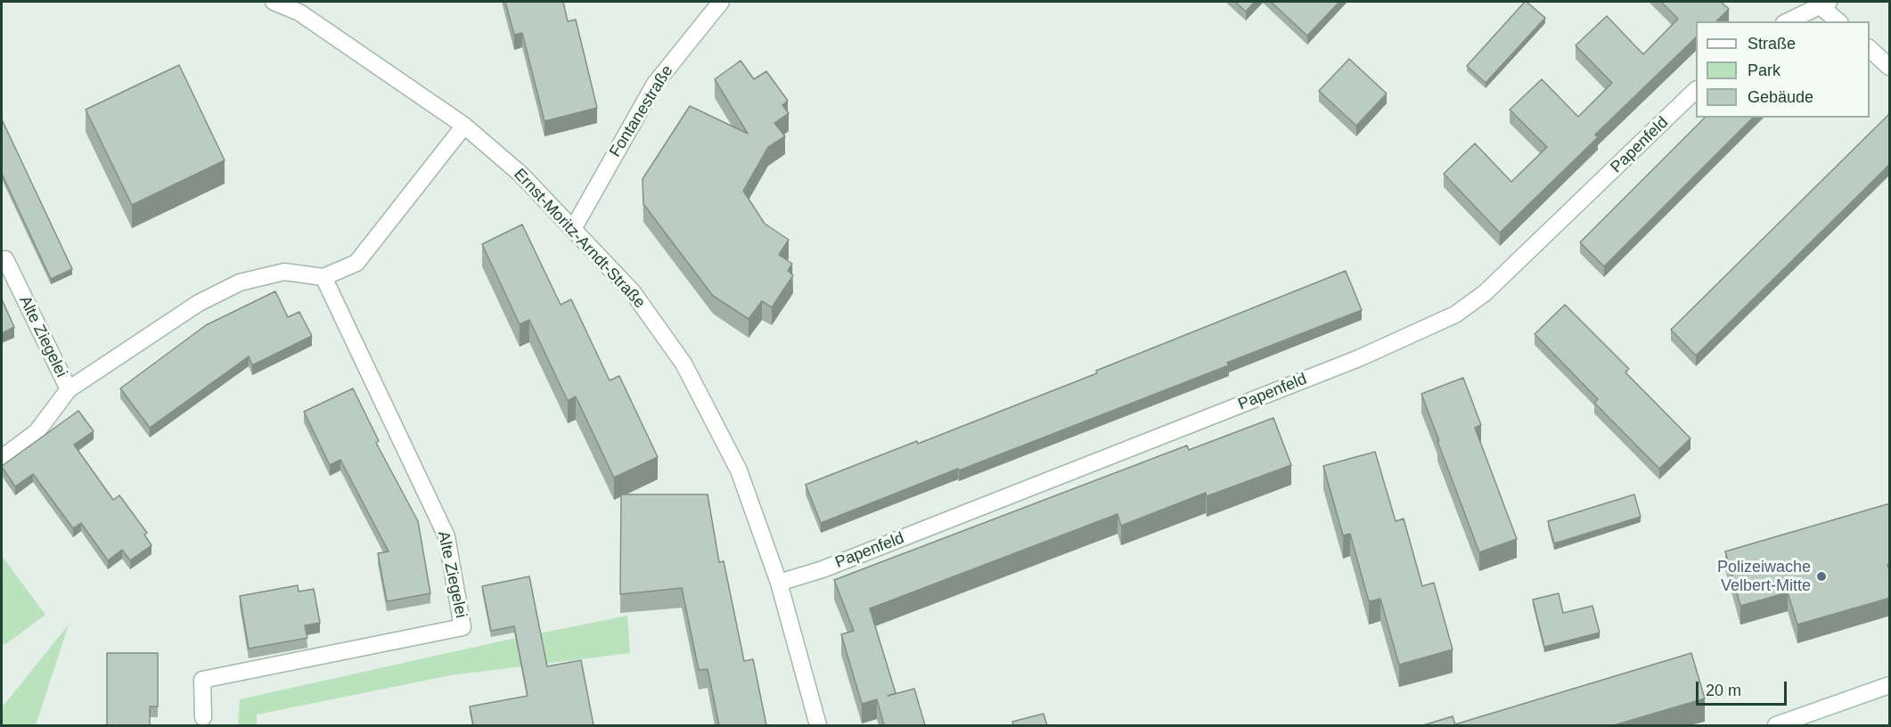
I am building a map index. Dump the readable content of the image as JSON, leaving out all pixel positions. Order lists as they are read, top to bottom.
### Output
{
  "streets": {
    "street": [
      "Fontanestraße",
      "Papenfeld",
      "Ernst-Moritz-Arndt-Straße",
      "Alte Ziegelei"
    ]
  },
  "crossings": [
    ["Fontanestraße", "Ernst-Moritz-Arndt-Straße"],
    ["Papenfeld", "Ernst-Moritz-Arndt-Straße"],
    ["Ernst-Moritz-Arndt-Straße", "Alte Ziegelei"]
  ],
  "places": ["Polizeiwache Velbert-Mitte"],
  "legend": ["Straße", "Park", "Gebäude"],
  "scale_bar": "20 m"
}
